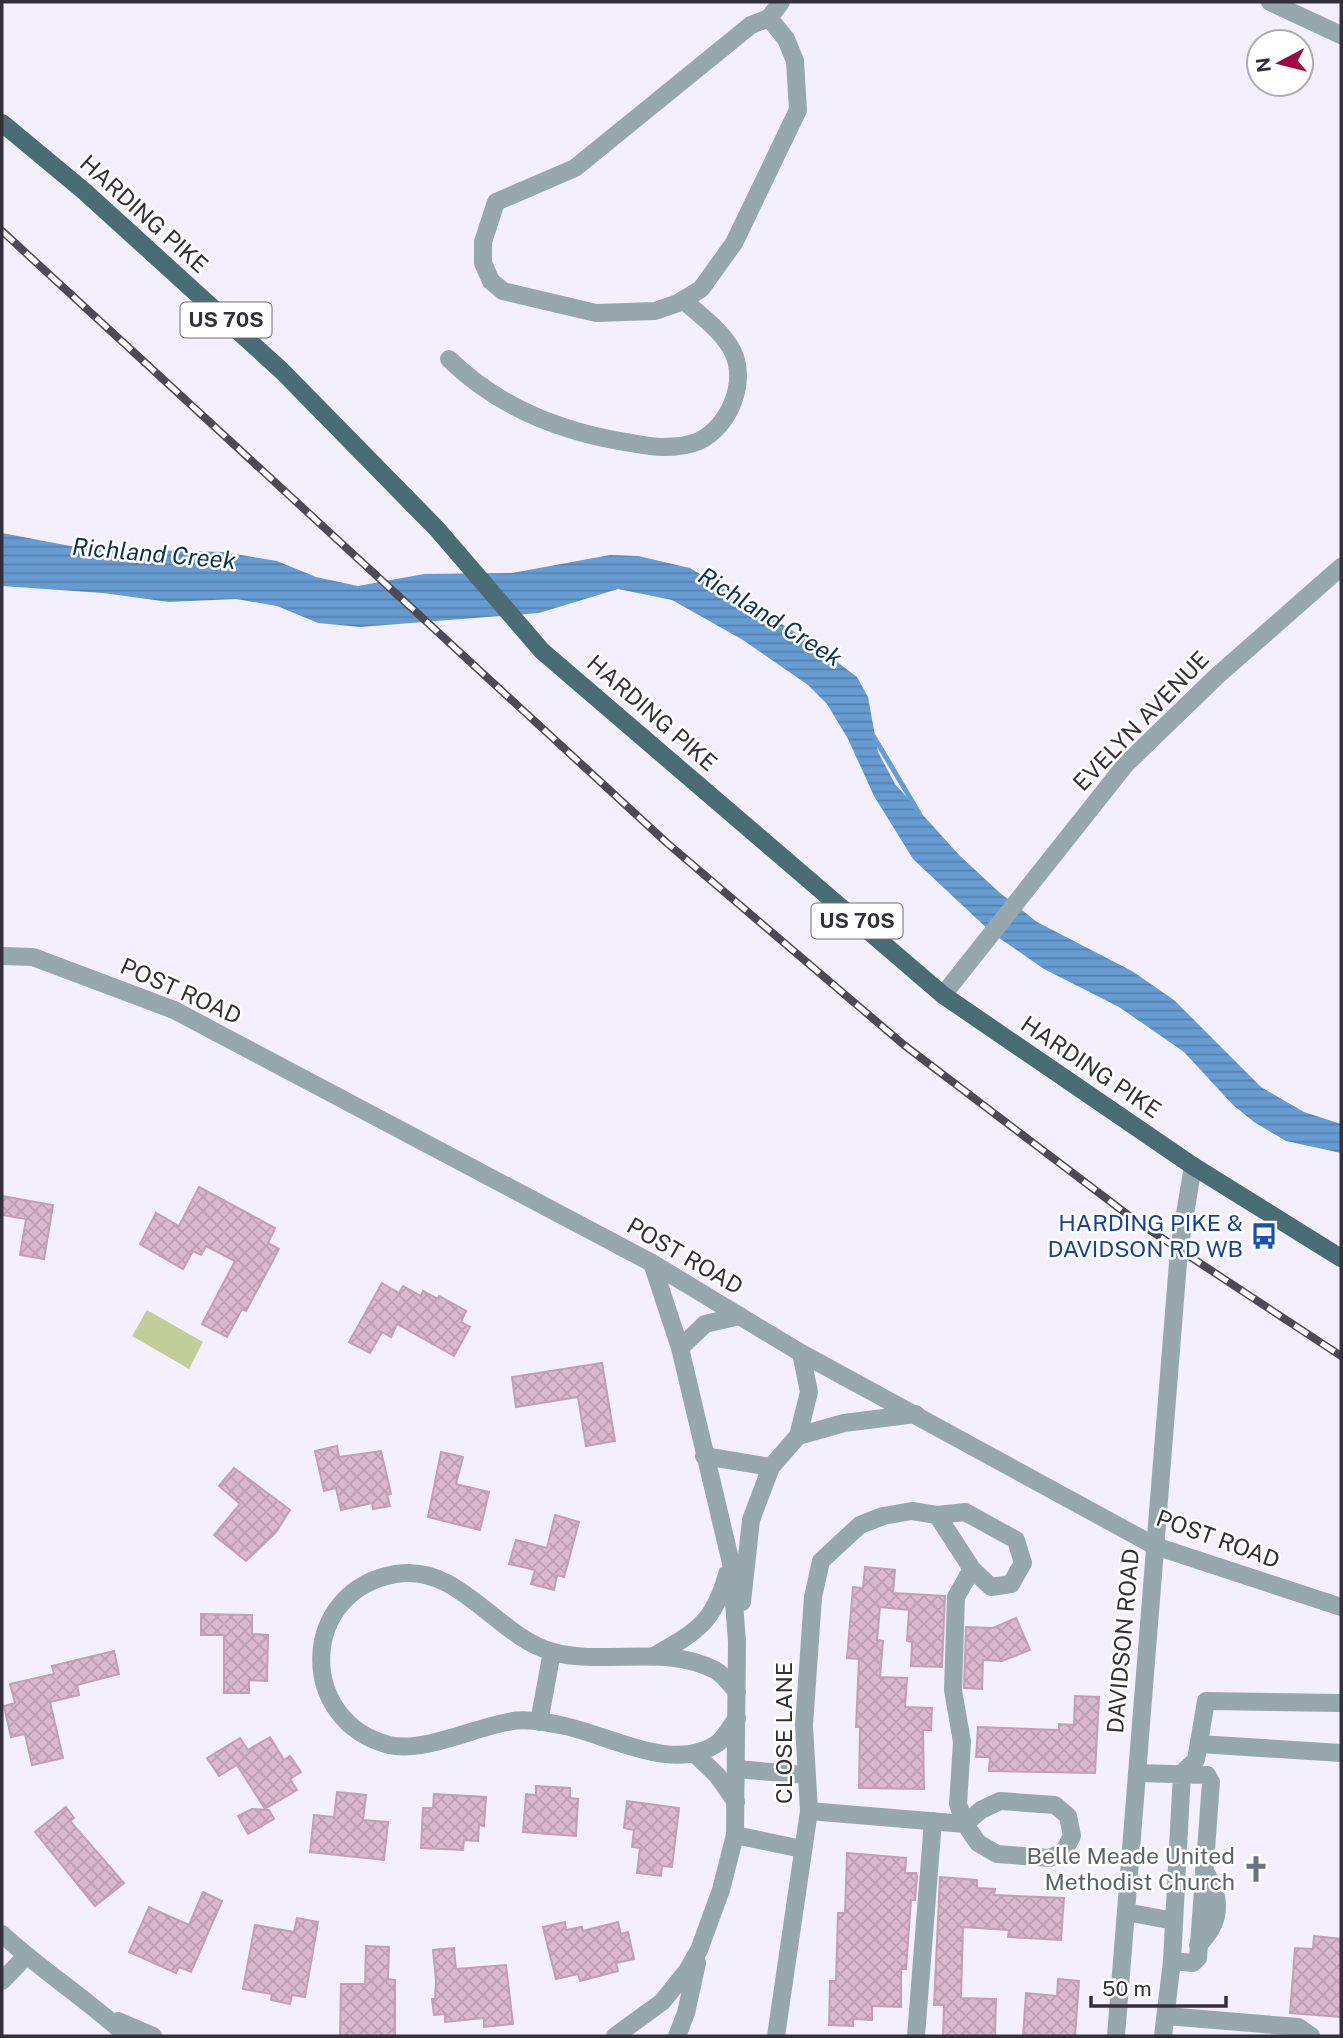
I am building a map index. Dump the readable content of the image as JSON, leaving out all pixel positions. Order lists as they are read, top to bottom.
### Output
{
  "streets": {
    "main road": ["HARDING PIKE", "US 70S"],
    "street": [
      "EVELYN AVENUE",
      "POST ROAD",
      "DAVIDSON ROAD",
      "CLOSE LANE"
    ]
  },
  "crossings": [
    ["HARDING PIKE", "EVELYN AVENUE"],
    ["HARDING PIKE", "DAVIDSON ROAD"],
    ["POST ROAD", "DAVIDSON ROAD"]
  ],
  "water": ["Richland Creek"],
  "places": {
    "bus stop": ["HARDING PIKE & DAVIDSON RD WB"],
    "church": ["Belle Meade United Methodist Church"]
  },
  "scale_bar": "50 m",
  "north": "left"
}
